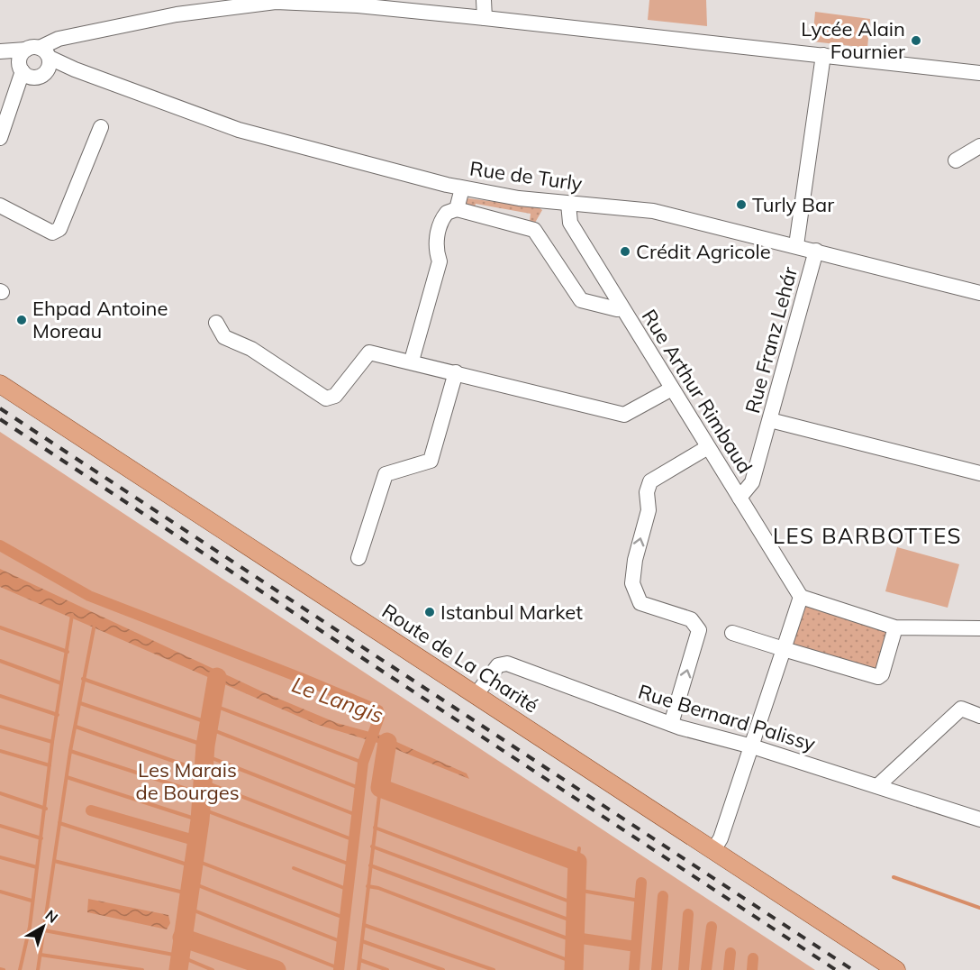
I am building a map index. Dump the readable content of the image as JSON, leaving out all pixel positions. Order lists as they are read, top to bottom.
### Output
{
  "streets": {
    "main road": ["Route de La Charité"],
    "street": [
      "Rue de Turly",
      "Rue Franz Lehár",
      "Rue Arthur Rimbaud",
      "Rue Bernard Palissy"
    ]
  },
  "crossings": [
    ["Rue de Turly", "Rue Franz Lehár"],
    ["Rue de Turly", "Rue Arthur Rimbaud"],
    ["Rue Franz Lehár", "Rue Arthur Rimbaud"],
    ["Route de La Charité", "Rue Bernard Palissy"]
  ],
  "districts": ["LES BARBOTTES"],
  "water": ["Le Langis"],
  "parks": ["Les Marais de Bourges"],
  "places": [
    "Lycée Alain Fournier",
    "Turly Bar",
    "Crédit Agricole",
    "Ehpad Antoine Moreau",
    "Istanbul Market"
  ],
  "north": "top right"
}
